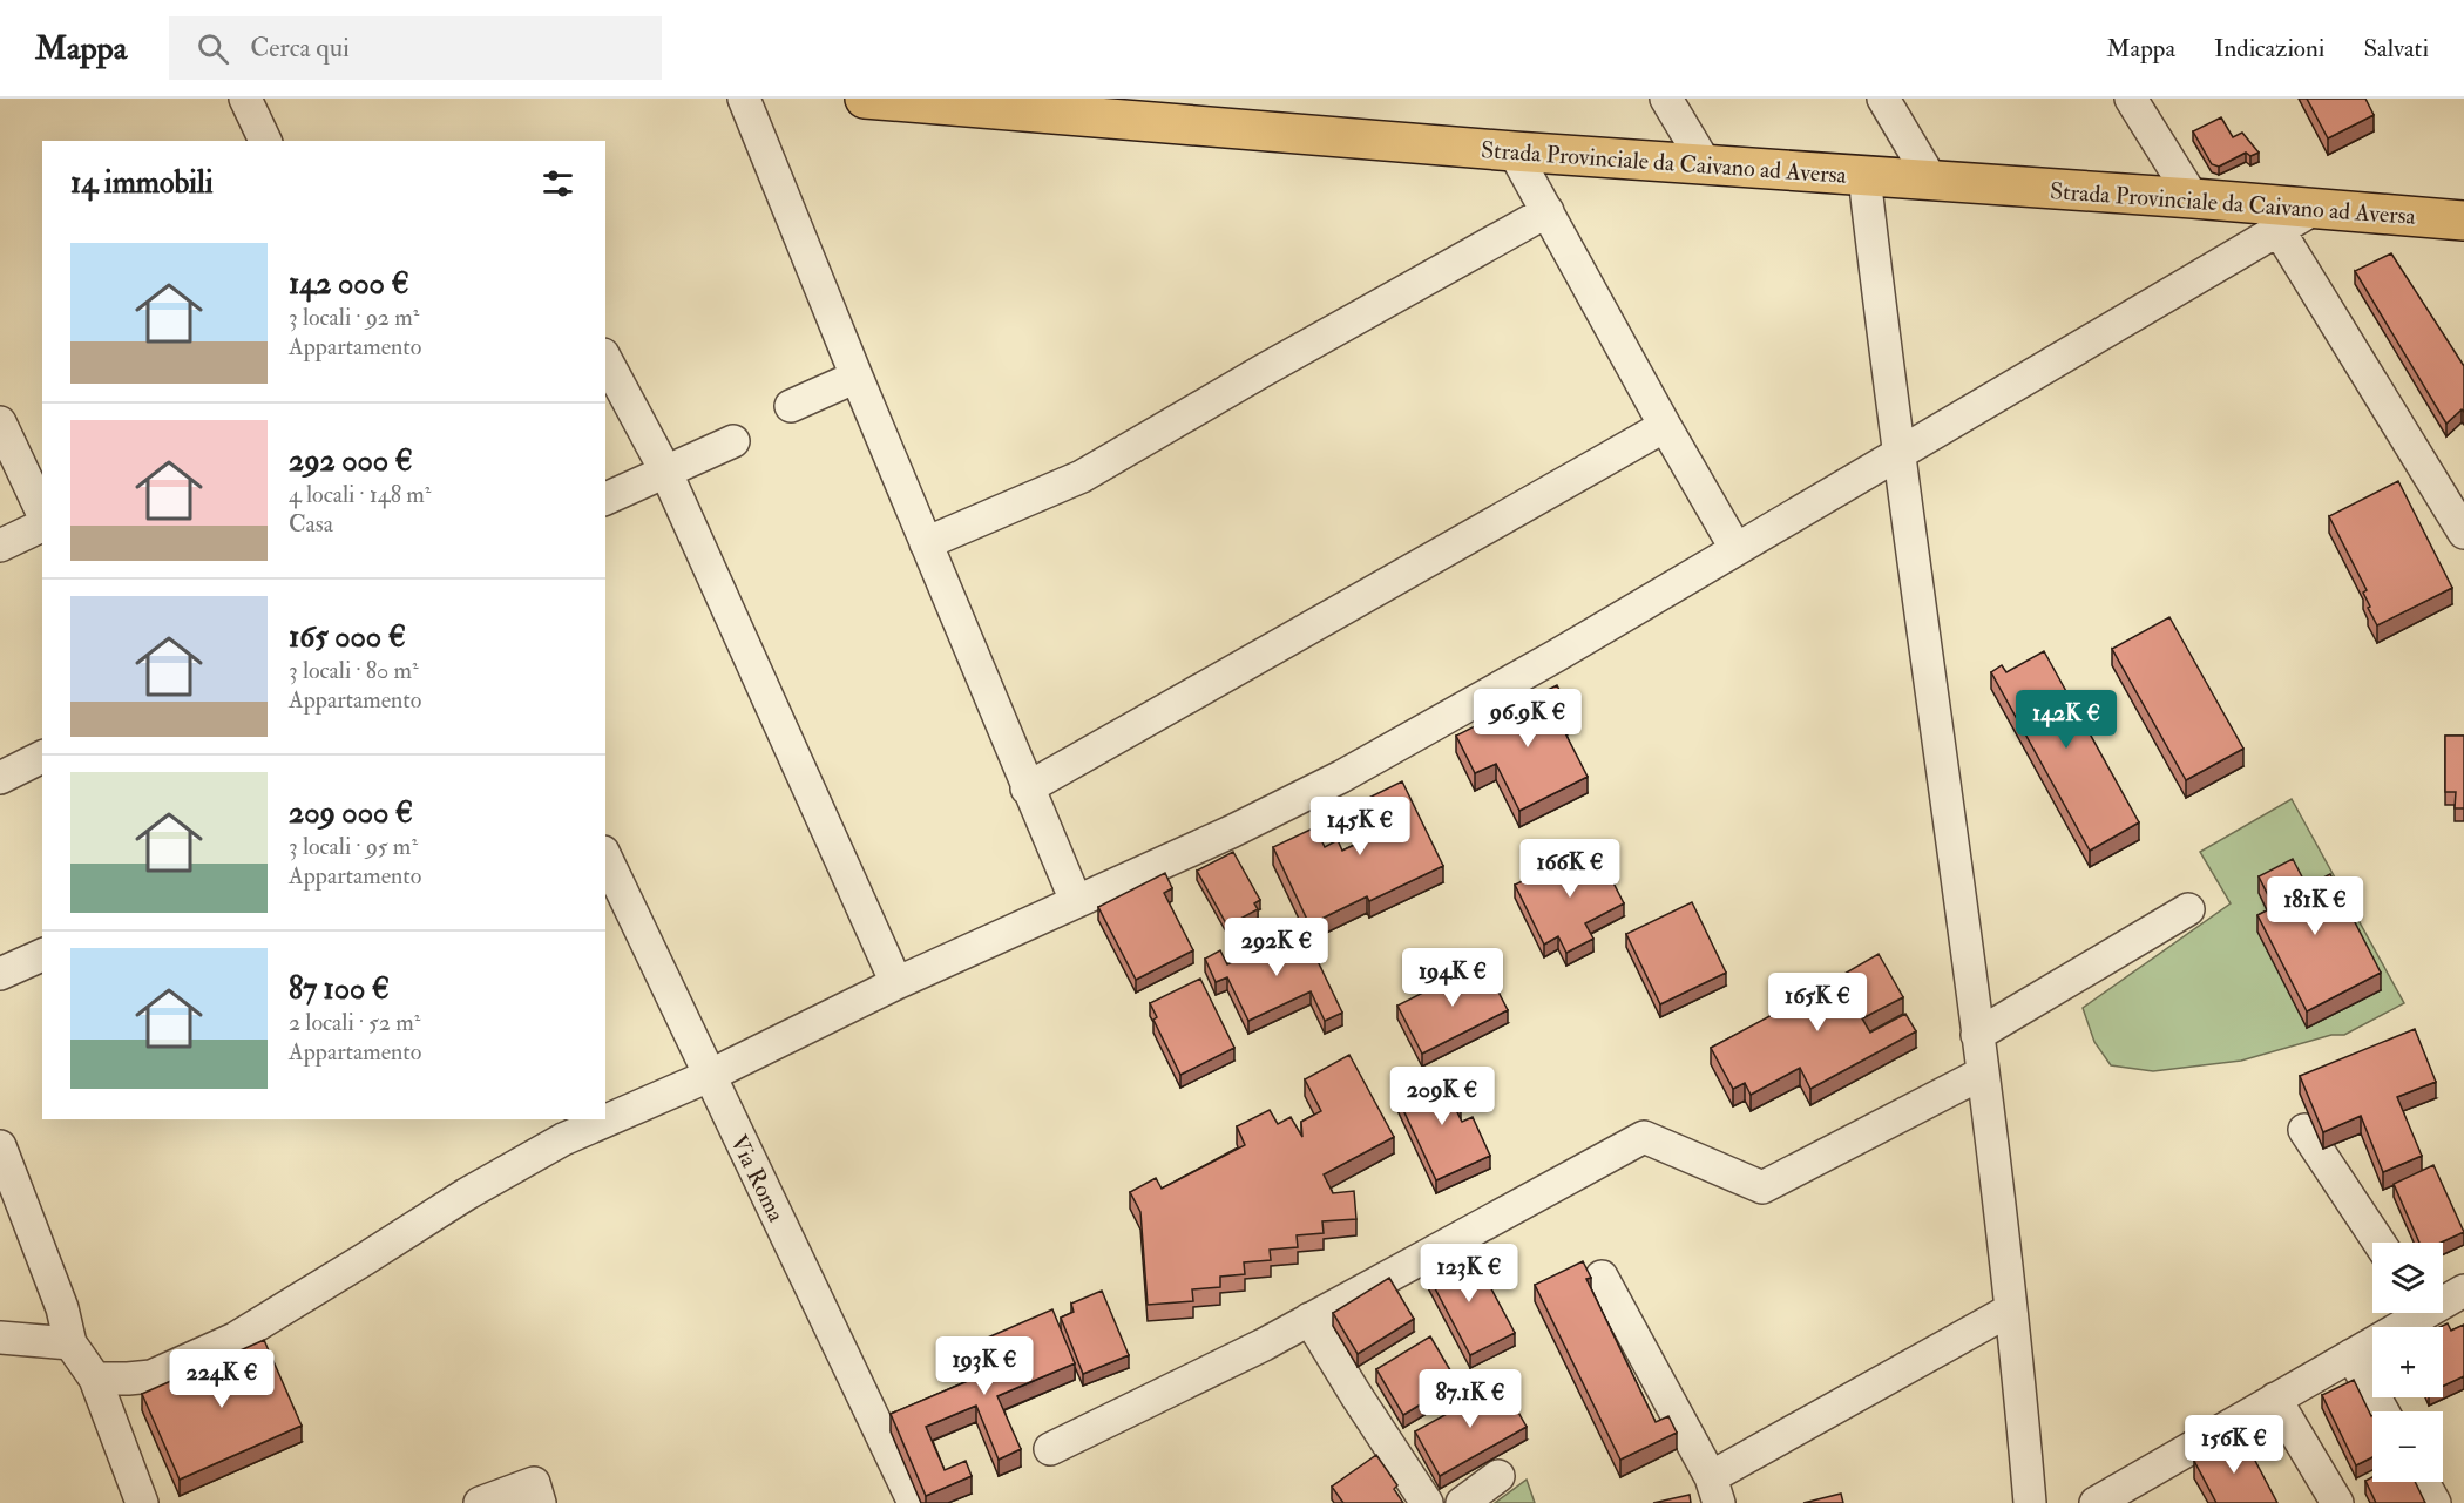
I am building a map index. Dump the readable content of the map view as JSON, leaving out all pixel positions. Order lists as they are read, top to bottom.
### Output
{
  "streets": {
    "main road": ["Strada Provinciale da Caivano ad Aversa"],
    "street": ["Via Roma"]
  },
  "page": {
    "header": "Mappa",
    "search": "Cerca qui",
    "nav": ["Mappa", "Indicazioni", "Salvati"],
    "heading": "14 immobili",
    "list": [
      {
        "name": "142 000 €",
        "note": "3 locali · 92 m² · Appartamento"
      },
      {
        "name": "292 000 €",
        "note": "4 locali · 148 m² · Casa"
      },
      {
        "name": "165 000 €",
        "note": "3 locali · 80 m² · Appartamento"
      },
      {
        "name": "209 000 €",
        "note": "3 locali · 95 m² · Appartamento"
      },
      {
        "name": "87 100 €",
        "note": "2 locali · 52 m² · Appartamento"
      }
    ],
    "price": [
      "96.9K €",
      "142K €",
      "145K €",
      "166K €",
      "181K €",
      "292K €",
      "194K €",
      "165K €",
      "209K €",
      "123K €",
      "193K €",
      "224K €",
      "87.1K €",
      "156K €"
    ],
    "map_buttons": ["+", "−"]
  }
}
